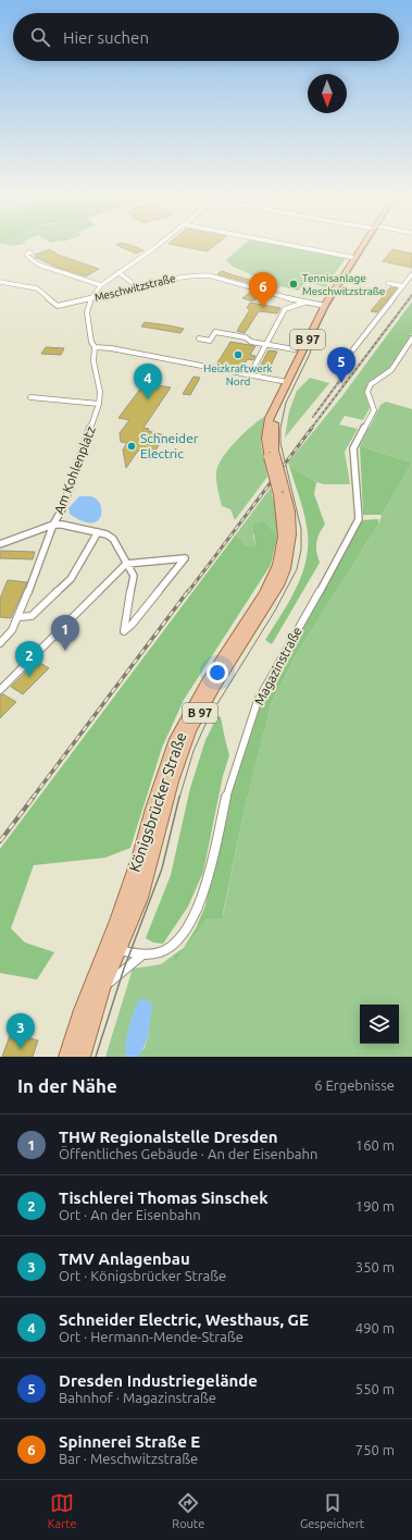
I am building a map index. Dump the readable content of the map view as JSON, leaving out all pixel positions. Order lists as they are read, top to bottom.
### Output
{
  "streets": {
    "main road": ["B 97", "Königsbrücker Straße"],
    "street": ["Meschwitzstraße", "Am Kohlenplatz", "Magazinstraße"]
  },
  "crossings": [
    ["Meschwitzstraße", "Am Kohlenplatz"],
    ["Meschwitzstraße", "Königsbrücker Straße"]
  ],
  "places": ["Tennisanlage Meschwitzstraße", "Heizkraftwerk Nord", "Schneider Electric"],
  "north": "bottom",
  "page": {
    "search": "Hier suchen",
    "pins": [
      "6",
      "5",
      "4",
      "1",
      "2",
      "3"
    ],
    "heading": ["In der Nähe", "6 Ergebnisse"],
    "list": [
      {
        "mark": "1",
        "name": "THW Regionalstelle Dresden",
        "note": "Öffentliches Gebäude · An der Eisenbahn",
        "value": "160 m"
      },
      {
        "mark": "2",
        "name": "Tischlerei Thomas Sinschek",
        "note": "Ort · An der Eisenbahn",
        "value": "190 m"
      },
      {
        "mark": "3",
        "name": "TMV Anlagenbau",
        "note": "Ort · Königsbrücker Straße",
        "value": "350 m"
      },
      {
        "mark": "4",
        "name": "Schneider Electric, Westhaus, GE",
        "note": "Ort · Hermann-Mende-Straße",
        "value": "490 m"
      },
      {
        "mark": "5",
        "name": "Dresden Industriegelände",
        "note": "Bahnhof · Magazinstraße",
        "value": "550 m"
      },
      {
        "mark": "6",
        "name": "Spinnerei Straße E",
        "note": "Bar · Meschwitzstraße",
        "value": "750 m"
      }
    ],
    "nav": ["Karte", "Route", "Gespeichert"]
  }
}
